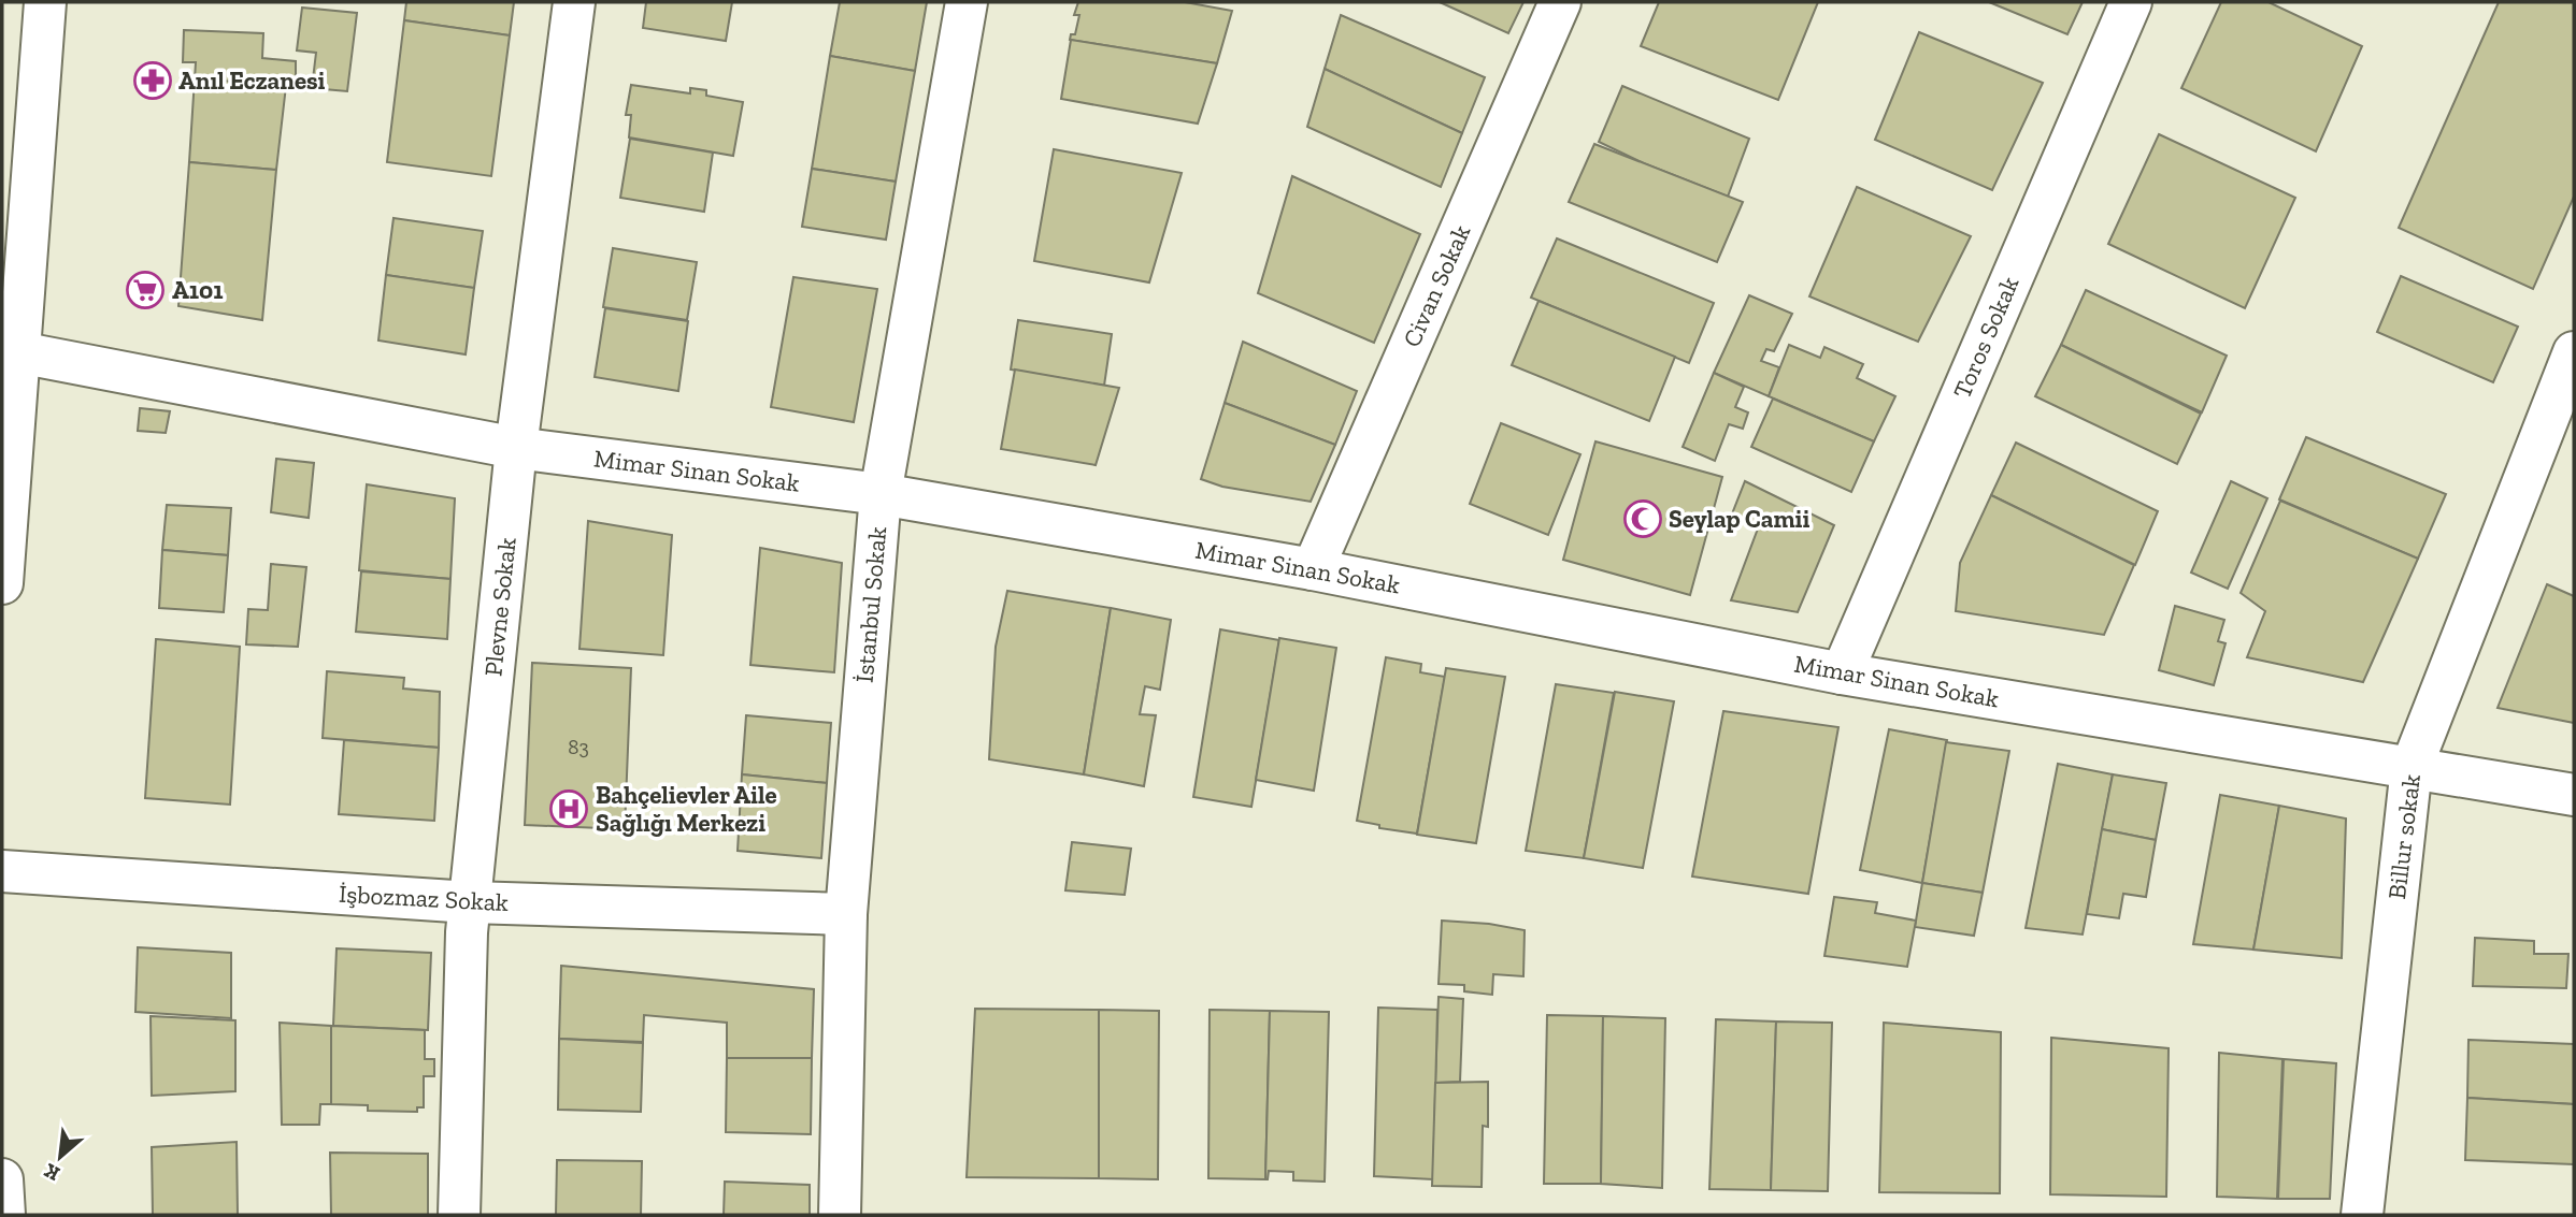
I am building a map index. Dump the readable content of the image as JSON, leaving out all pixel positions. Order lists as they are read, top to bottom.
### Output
{
  "streets": {
    "street": [
      "Civan Sokak",
      "Toros Sokak",
      "Mimar Sinan Sokak",
      "İstanbul Sokak",
      "Plevne Sokak",
      "Billur sokak",
      "İşbozmaz Sokak"
    ]
  },
  "crossings": [
    ["Civan Sokak", "Mimar Sinan Sokak"],
    ["Toros Sokak", "Mimar Sinan Sokak"],
    ["Mimar Sinan Sokak", "İstanbul Sokak"],
    ["Mimar Sinan Sokak", "Plevne Sokak"],
    ["Mimar Sinan Sokak", "Billur sokak"],
    ["İstanbul Sokak", "İşbozmaz Sokak"],
    ["Plevne Sokak", "İşbozmaz Sokak"]
  ],
  "places": {
    "pharmacy": ["Anıl Eczanesi"],
    "supermarket": ["A101"],
    "mosque": ["Seylap Camii"],
    "hospital": ["Bahçelievler Aile Sağlığı Merkezi"]
  },
  "house_numbers": ["83"],
  "north": "bottom left"
}
